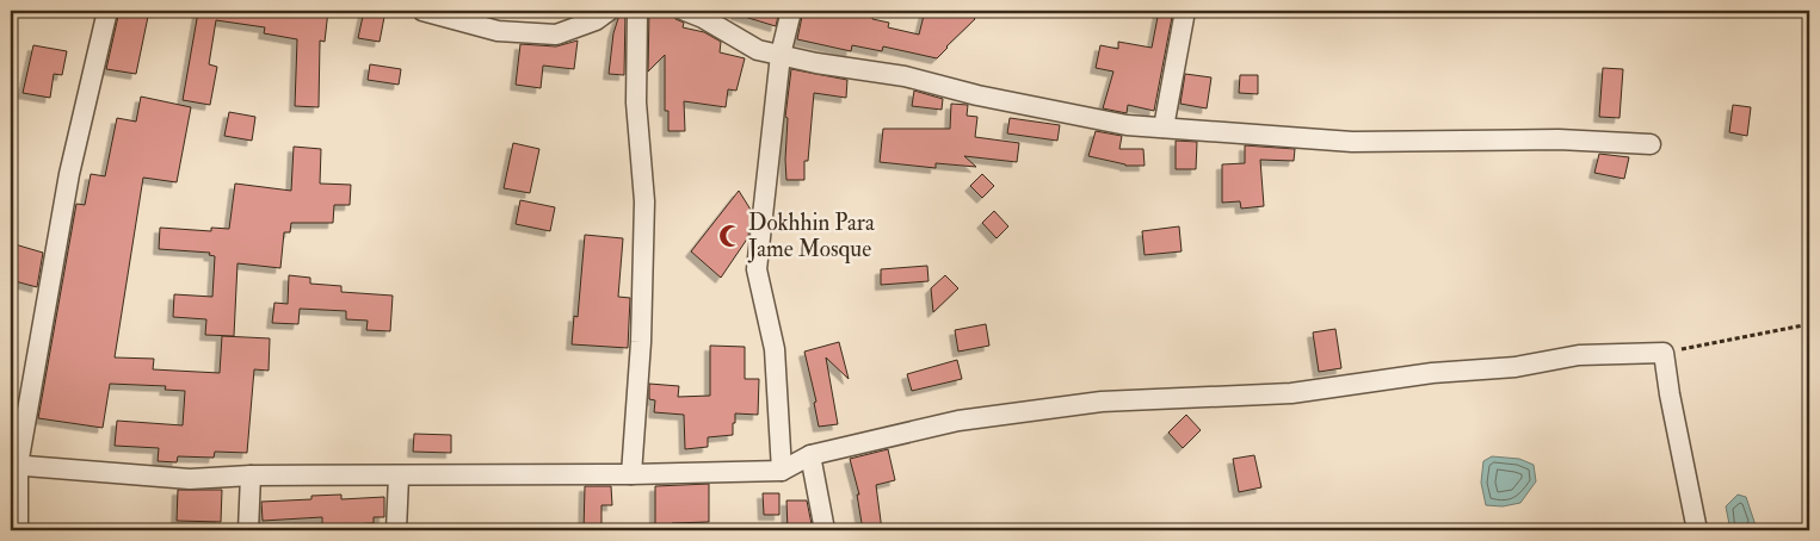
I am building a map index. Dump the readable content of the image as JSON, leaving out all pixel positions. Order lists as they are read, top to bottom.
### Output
{
  "places": {
    "mosque": ["Dokhhin Para Jame Mosque"]
  }
}
